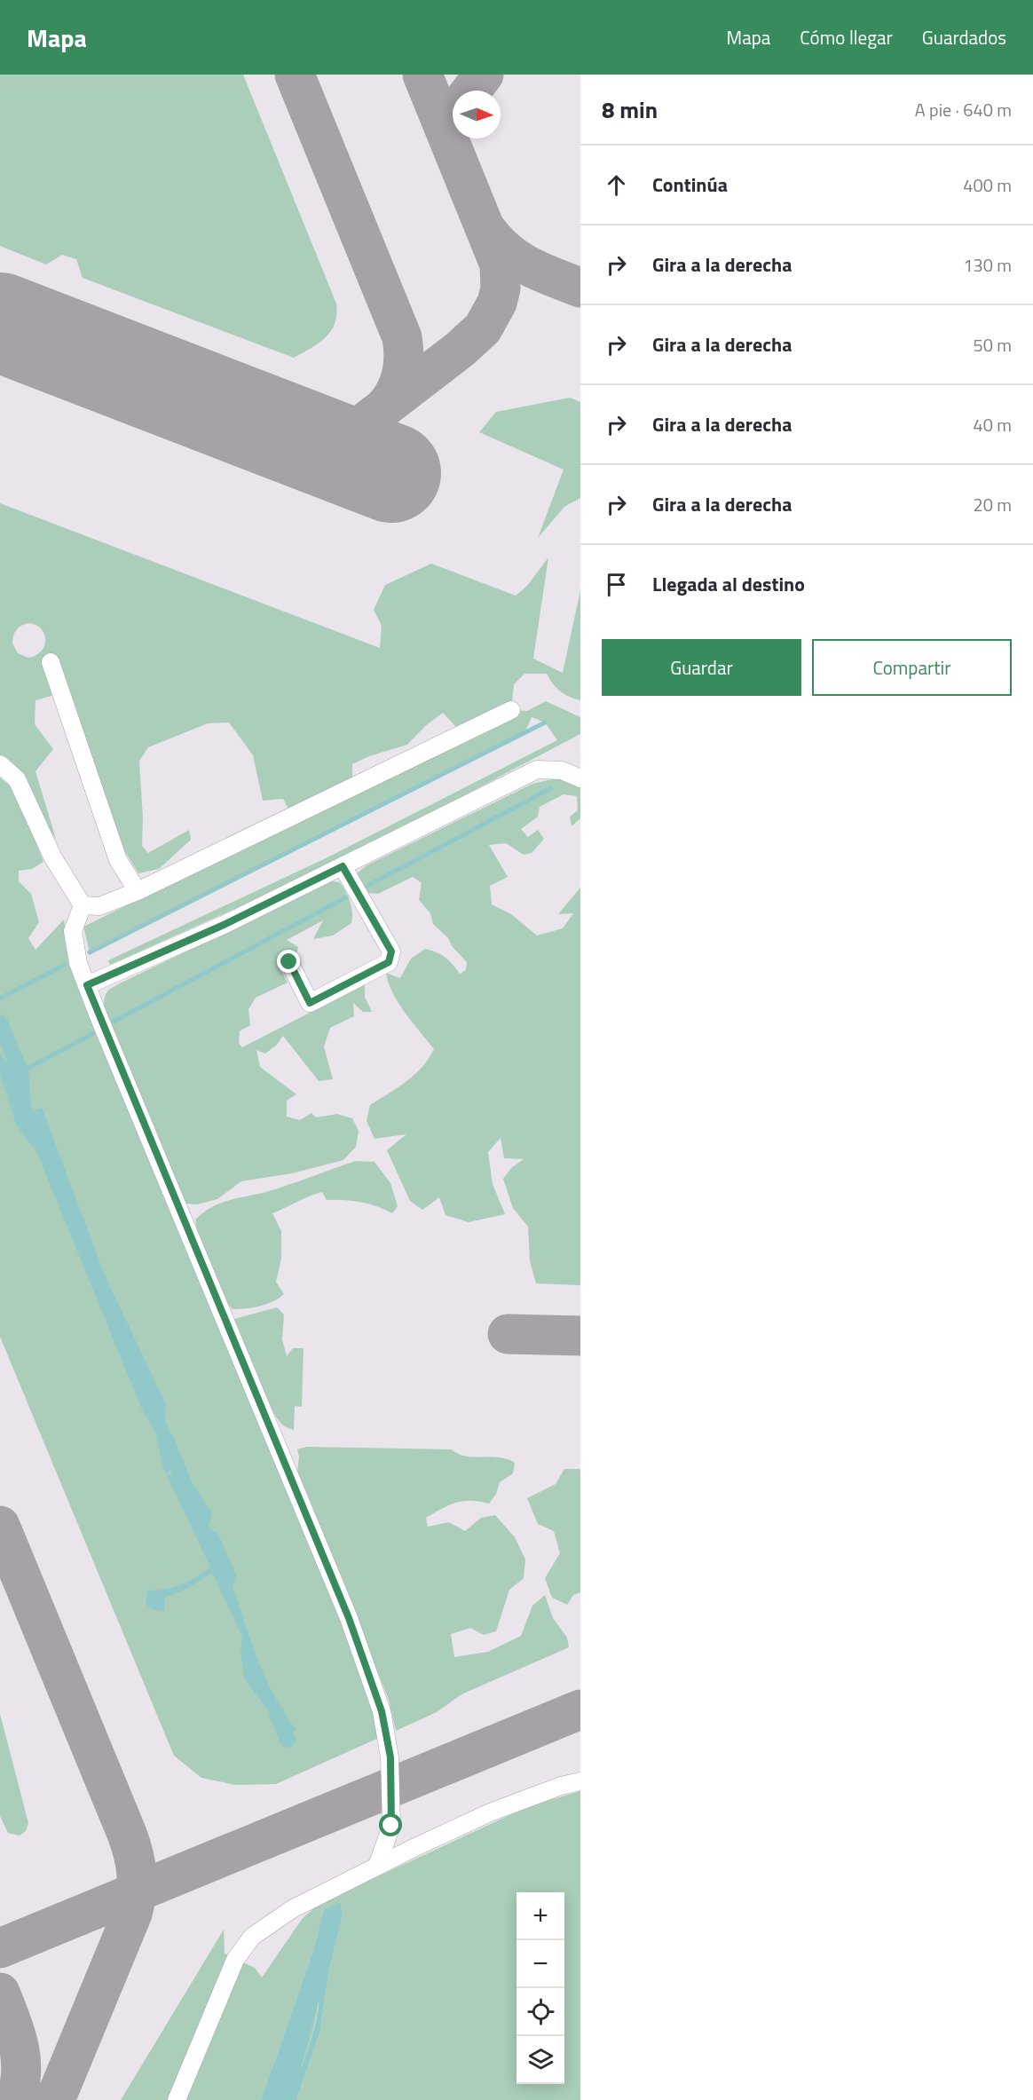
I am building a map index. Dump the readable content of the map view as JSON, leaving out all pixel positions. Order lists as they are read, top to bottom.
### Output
{
  "north": "right",
  "page": {
    "header": "Mapa",
    "nav": ["Mapa", "Cómo llegar", "Guardados"],
    "heading": ["8 min", "A pie · 640 m"],
    "list": [
      ["Continúa", "400 m"],
      ["Gira a la derecha", "130 m"],
      ["Gira a la derecha", "50 m"],
      ["Gira a la derecha", "40 m"],
      ["Gira a la derecha", "20 m"],
      "Llegada al destino"
    ],
    "buttons": ["Guardar", "Compartir"],
    "map_buttons": ["+", "−"]
  }
}
